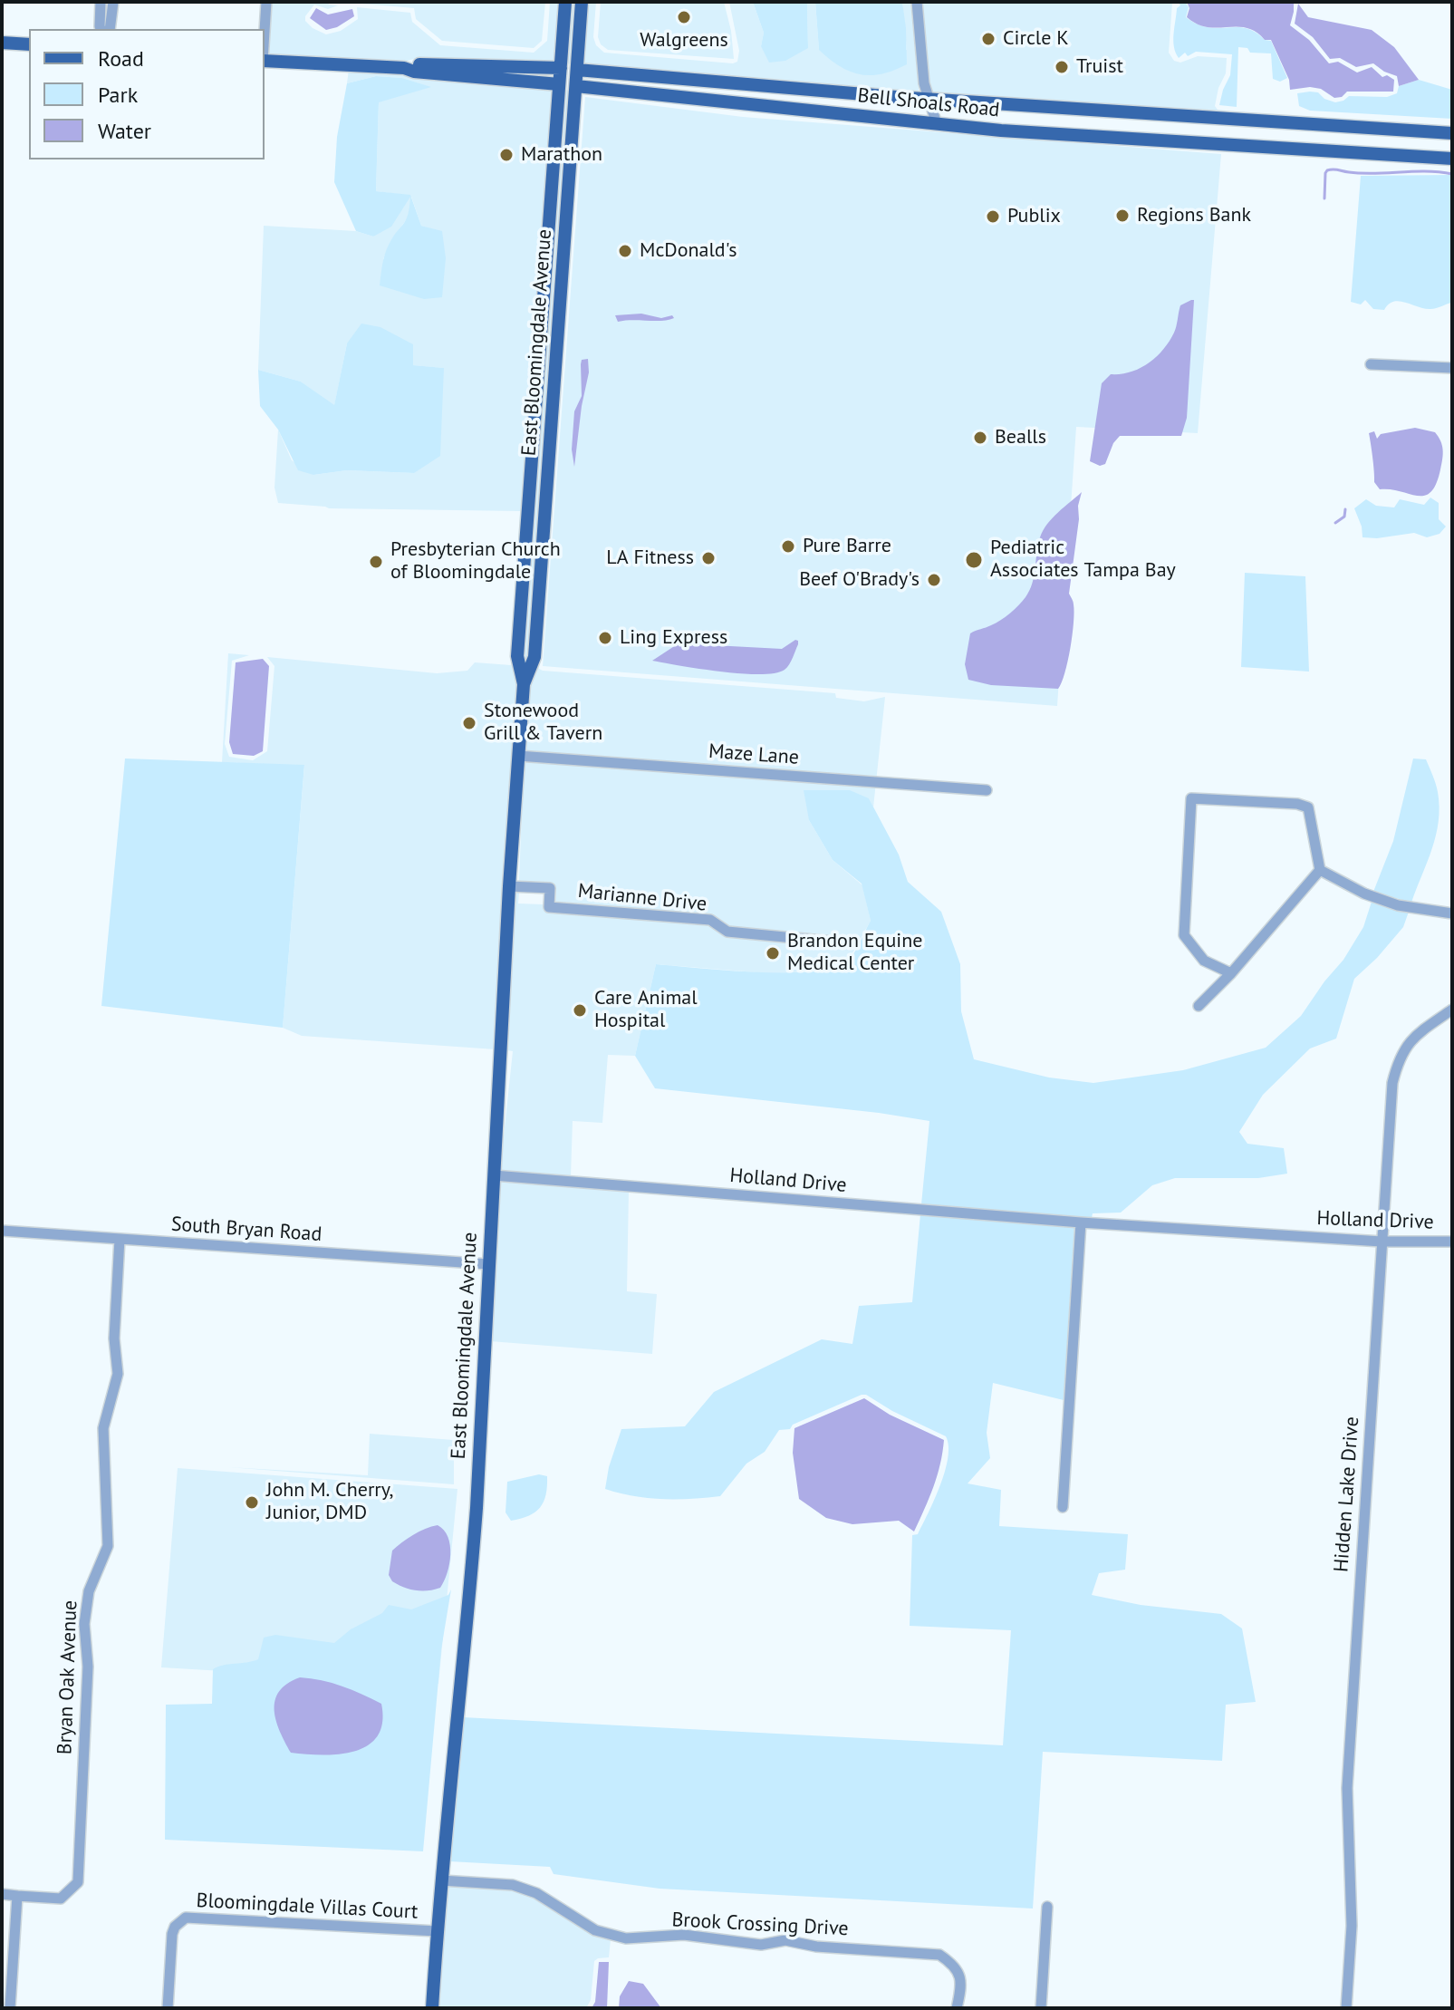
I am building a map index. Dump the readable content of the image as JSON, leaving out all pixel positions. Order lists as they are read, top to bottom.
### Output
{
  "streets": {
    "main road": ["Bell Shoals Road", "East Bloomingdale Avenue"],
    "street": [
      "Maze Lane",
      "Marianne Drive",
      "Holland Drive",
      "South Bryan Road",
      "Hidden Lake Drive",
      "Bryan Oak Avenue",
      "Bloomingdale Villas Court",
      "Brook Crossing Drive"
    ]
  },
  "crossings": [
    ["Bell Shoals Road", "East Bloomingdale Avenue"],
    ["East Bloomingdale Avenue", "Maze Lane"],
    ["East Bloomingdale Avenue", "Marianne Drive"],
    ["East Bloomingdale Avenue", "Holland Drive"],
    ["East Bloomingdale Avenue", "South Bryan Road"],
    ["East Bloomingdale Avenue", "Bloomingdale Villas Court"],
    ["East Bloomingdale Avenue", "Brook Crossing Drive"],
    ["Holland Drive", "Hidden Lake Drive"],
    ["South Bryan Road", "Bryan Oak Avenue"]
  ],
  "places": [
    "Walgreens",
    "Circle K",
    "Truist",
    "Marathon",
    "Regions Bank",
    "Publix",
    "McDonald's",
    "Bealls",
    "Pure Barre",
    "LA Fitness",
    "Pediatric Associates Tampa Bay",
    "Presbyterian Church of Bloomingdale",
    "Beef O'Brady's",
    "Ling Express",
    "Stonewood Grill & Tavern",
    "Brandon Equine Medical Center",
    "Care Animal Hospital",
    "John M. Cherry, Junior, DMD"
  ],
  "legend": ["Road", "Park", "Water"]
}
